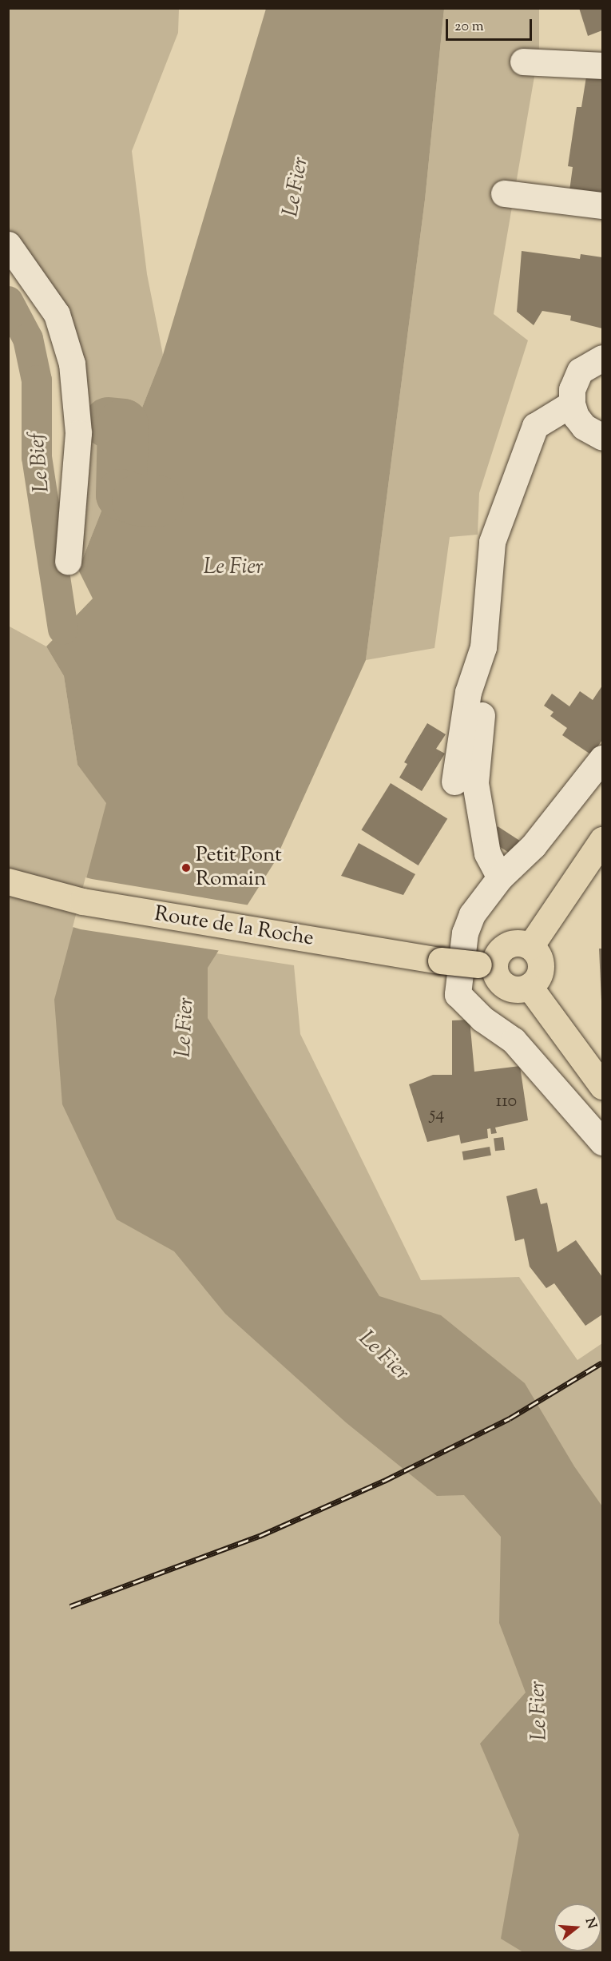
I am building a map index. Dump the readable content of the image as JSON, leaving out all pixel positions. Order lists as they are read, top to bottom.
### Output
{
  "streets": {
    "main road": ["Route de la Roche"]
  },
  "water": ["Le Fier", "Le Bief"],
  "places": ["Petit Pont Romain"],
  "house_numbers": ["110", "54"],
  "scale_bar": "20 m",
  "north": "right"
}
